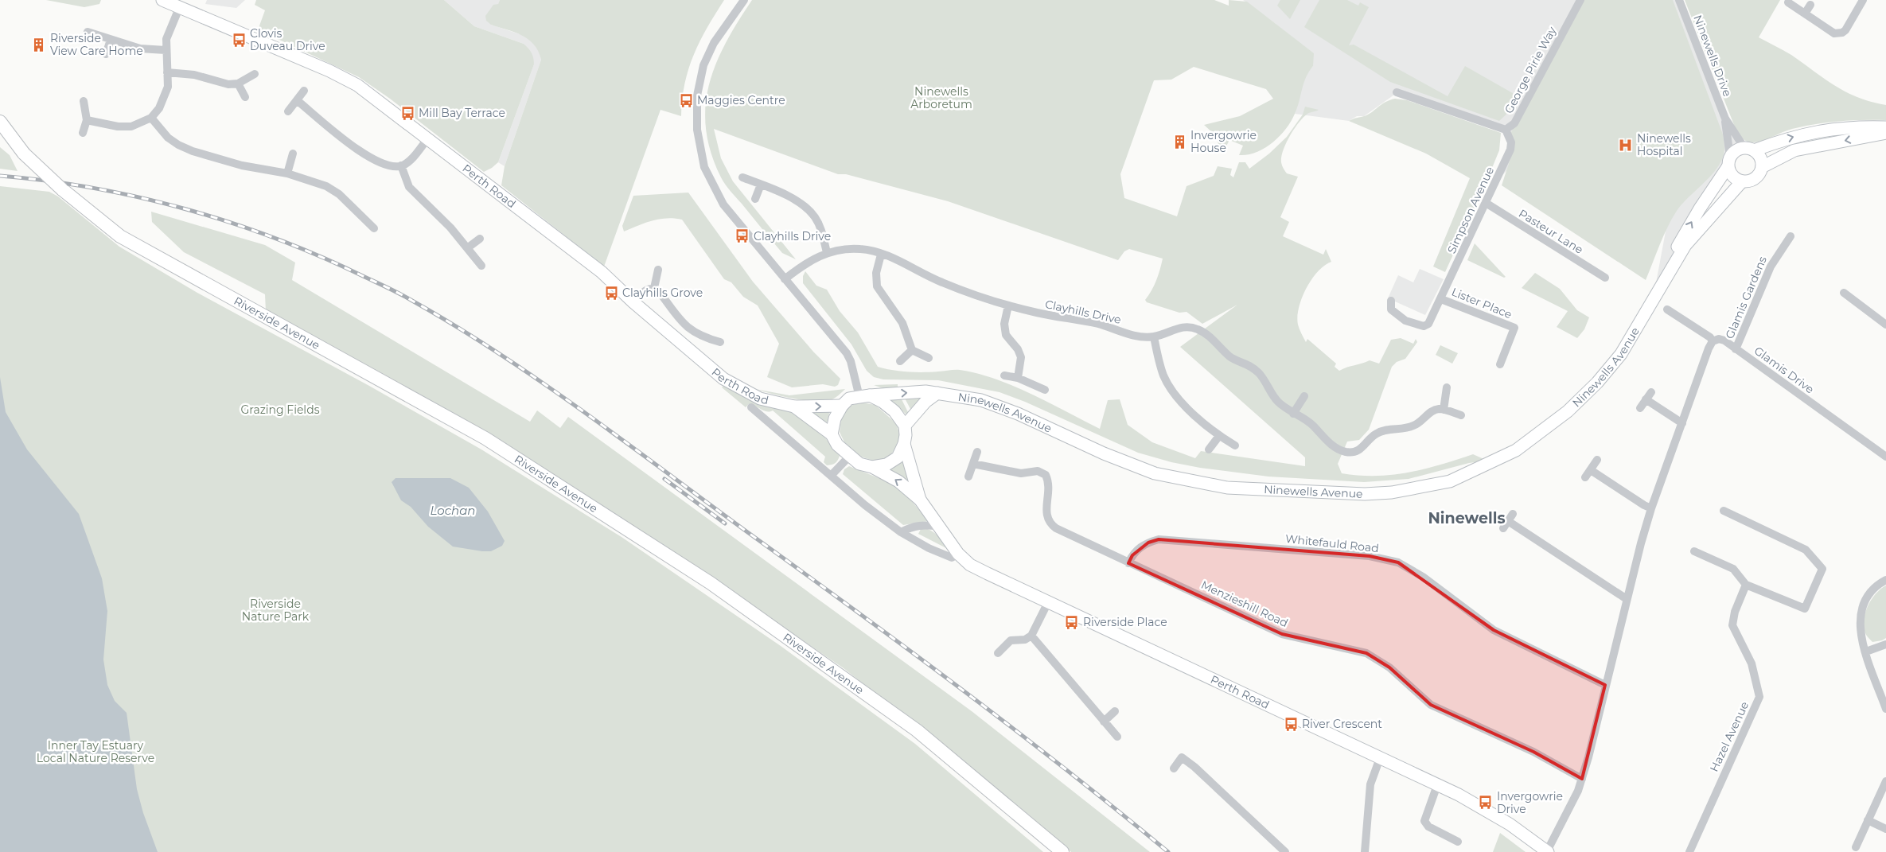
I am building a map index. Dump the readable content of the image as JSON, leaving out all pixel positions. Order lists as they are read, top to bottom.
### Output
{
  "streets": {
    "main road": ["Riverside Avenue"],
    "street": [
      "Ninewells Drive",
      "George Pirie Way",
      "Perth Road",
      "Simpson Avenue",
      "Pasteur Lane",
      "Glamis Gardens",
      "Lister Place",
      "Clayhills Drive",
      "Ninewells Avenue",
      "Glamis Drive",
      "Whitefauld Road",
      "Menzieshill Road",
      "Hazel Avenue"
    ]
  },
  "crossings": [
    ["Ninewells Drive", "Ninewells Avenue"],
    ["George Pirie Way", "Simpson Avenue"],
    ["Perth Road", "Ninewells Avenue"],
    ["Simpson Avenue", "Pasteur Lane"],
    ["Simpson Avenue", "Lister Place"],
    ["Glamis Gardens", "Glamis Drive"],
    ["Whitefauld Road", "Menzieshill Road"]
  ],
  "districts": ["Ninewells"],
  "water": ["Lochan"],
  "parks": [
    "Ninewells Arboretum",
    "Grazing Fields",
    "Riverside Nature Park",
    "Inner Tay Estuary Local Nature Reserve"
  ],
  "places": {
    "bus stop": [
      "Clovis Duveau Drive",
      "Maggies Centre",
      "Mill Bay Terrace",
      "Clayhills Drive",
      "Clayhills Grove",
      "Riverside Place",
      "River Crescent",
      "Invergowrie Drive"
    ],
    "building": ["Riverside View Care Home", "Invergowrie House"],
    "hospital": ["Ninewells Hospital"]
  }
}
